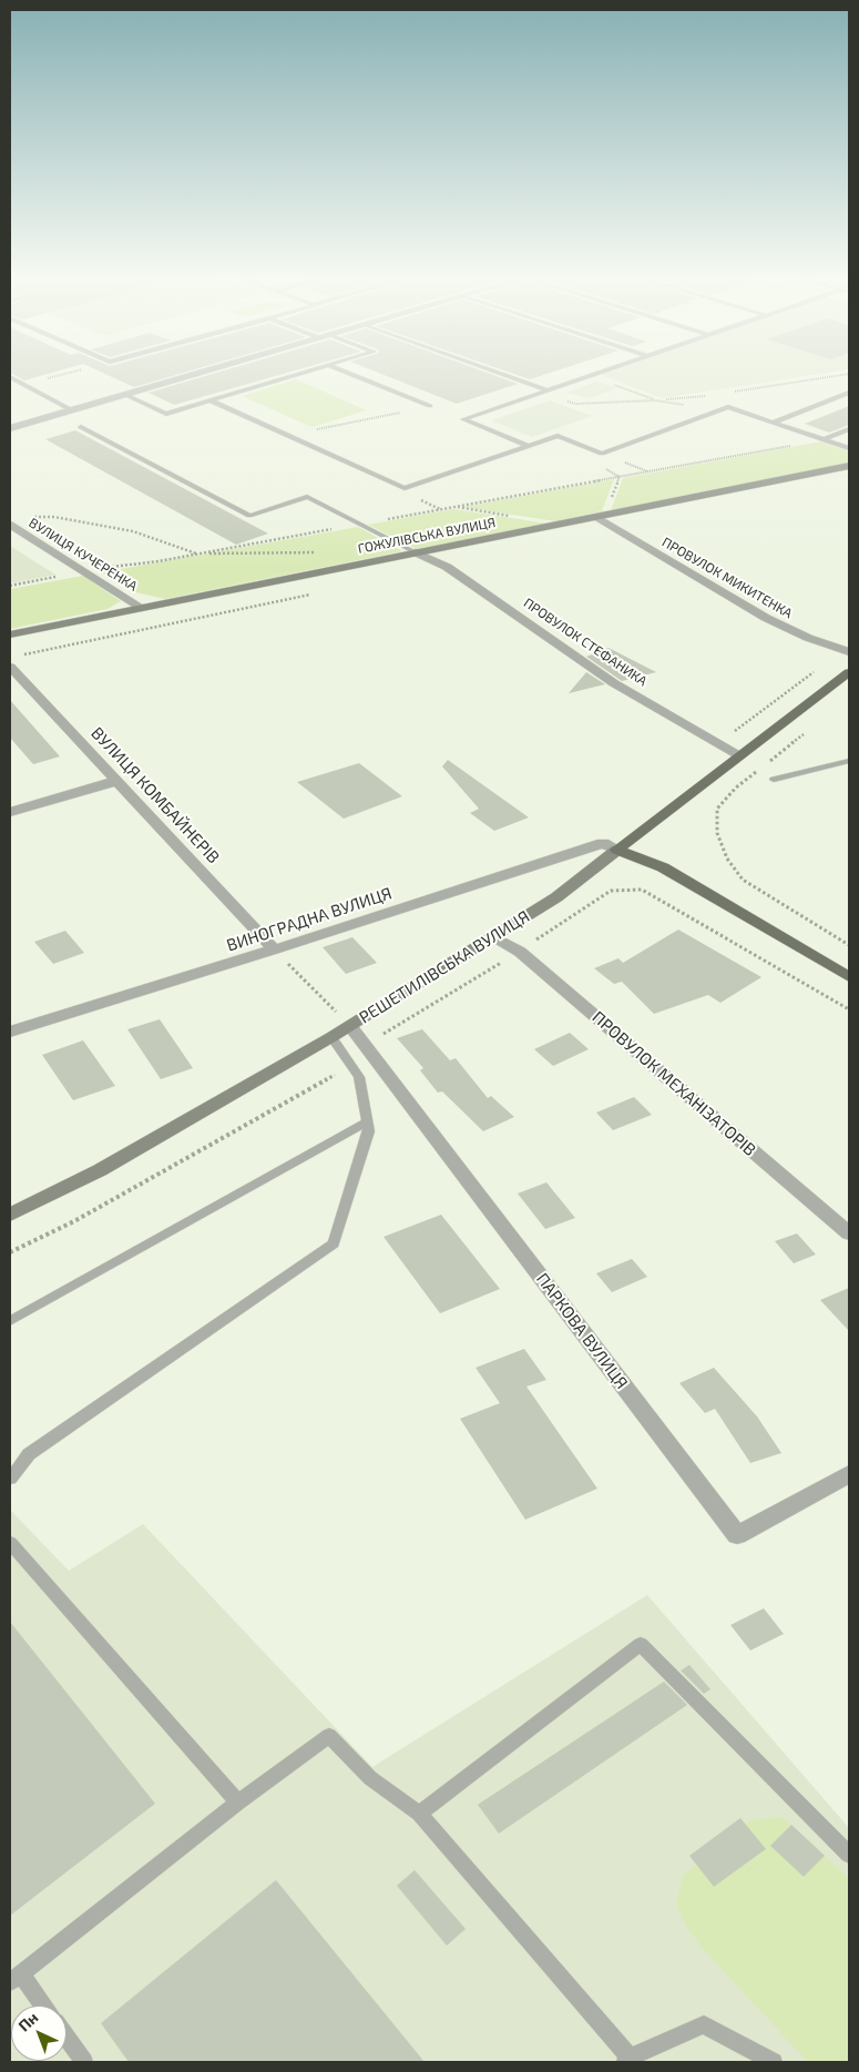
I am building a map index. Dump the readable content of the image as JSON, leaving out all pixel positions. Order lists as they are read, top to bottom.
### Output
{
  "streets": {
    "main road": ["РЕШЕТИЛІВСЬКА ВУЛИЦЯ"],
    "street": [
      "ГОЖУЛІВСЬКА ВУЛИЦЯ",
      "ВУЛИЦЯ КУЧЕРЕНКА",
      "ПРОВУЛОК МИКИТЕНКА",
      "ПРОВУЛОК СТЕФАНИКА",
      "ВУЛИЦЯ КОМБАЙНЕРІВ",
      "ВИНОГРАДНА ВУЛИЦЯ",
      "ПРОВУЛОК МЕХАНІЗАТОРІВ",
      "ПАРКОВА ВУЛИЦЯ"
    ]
  },
  "crossings": [
    ["ГОЖУЛІВСЬКА ВУЛИЦЯ", "ВУЛИЦЯ КУЧЕРЕНКА"],
    ["ГОЖУЛІВСЬКА ВУЛИЦЯ", "ПРОВУЛОК МИКИТЕНКА"],
    ["ГОЖУЛІВСЬКА ВУЛИЦЯ", "ПРОВУЛОК СТЕФАНИКА"],
    ["ПРОВУЛОК СТЕФАНИКА", "РЕШЕТИЛІВСЬКА ВУЛИЦЯ"],
    ["ВУЛИЦЯ КОМБАЙНЕРІВ", "ВИНОГРАДНА ВУЛИЦЯ"],
    ["ВИНОГРАДНА ВУЛИЦЯ", "РЕШЕТИЛІВСЬКА ВУЛИЦЯ"],
    ["РЕШЕТИЛІВСЬКА ВУЛИЦЯ", "ПРОВУЛОК МЕХАНІЗАТОРІВ"],
    ["РЕШЕТИЛІВСЬКА ВУЛИЦЯ", "ПАРКОВА ВУЛИЦЯ"]
  ],
  "north": "top left"
}
